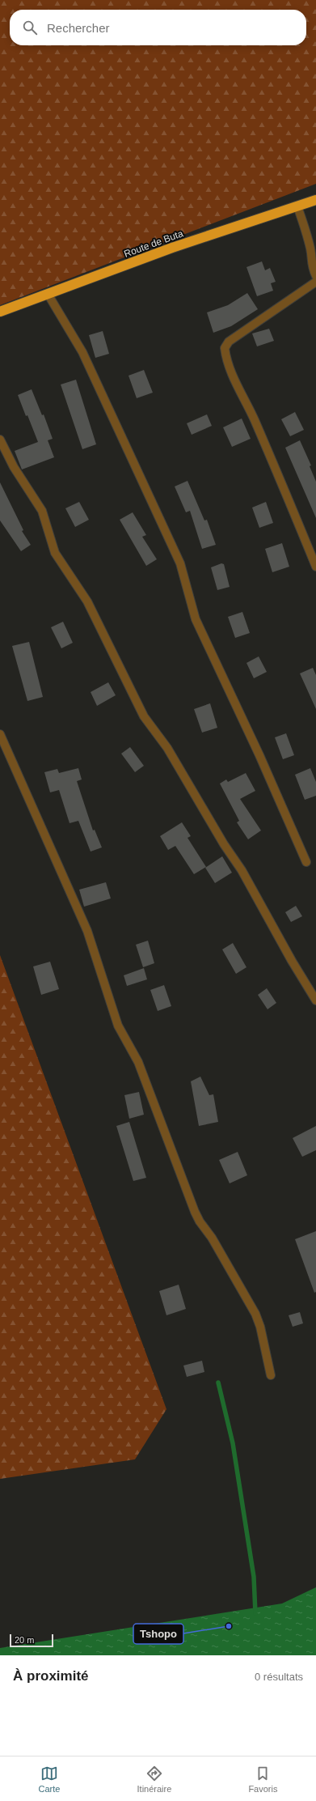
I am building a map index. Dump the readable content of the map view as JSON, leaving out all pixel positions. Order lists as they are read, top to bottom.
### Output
{
  "streets": {
    "highway": ["Route de Buta"]
  },
  "places": ["Tshopo"],
  "scale_bar": "20 m",
  "page": {
    "search": "Rechercher",
    "scale": "20 m",
    "heading": ["À proximité", "0 résultats"],
    "nav": ["Carte", "Itinéraire", "Favoris"]
  }
}
